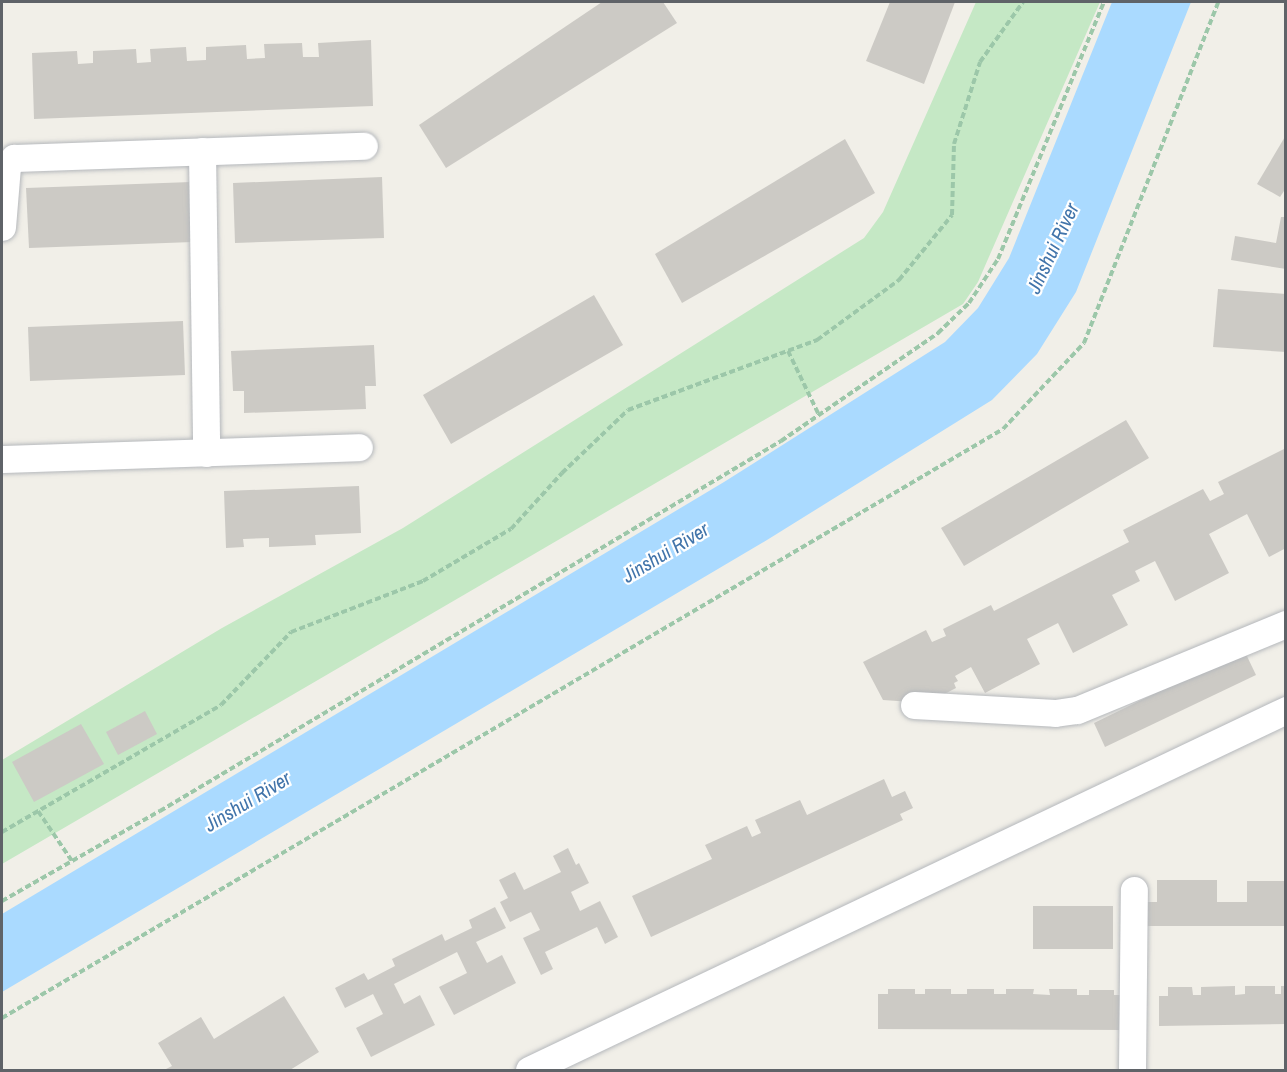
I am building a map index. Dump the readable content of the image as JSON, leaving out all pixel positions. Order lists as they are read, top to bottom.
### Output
{
  "water": ["Jinshui River"]
}
